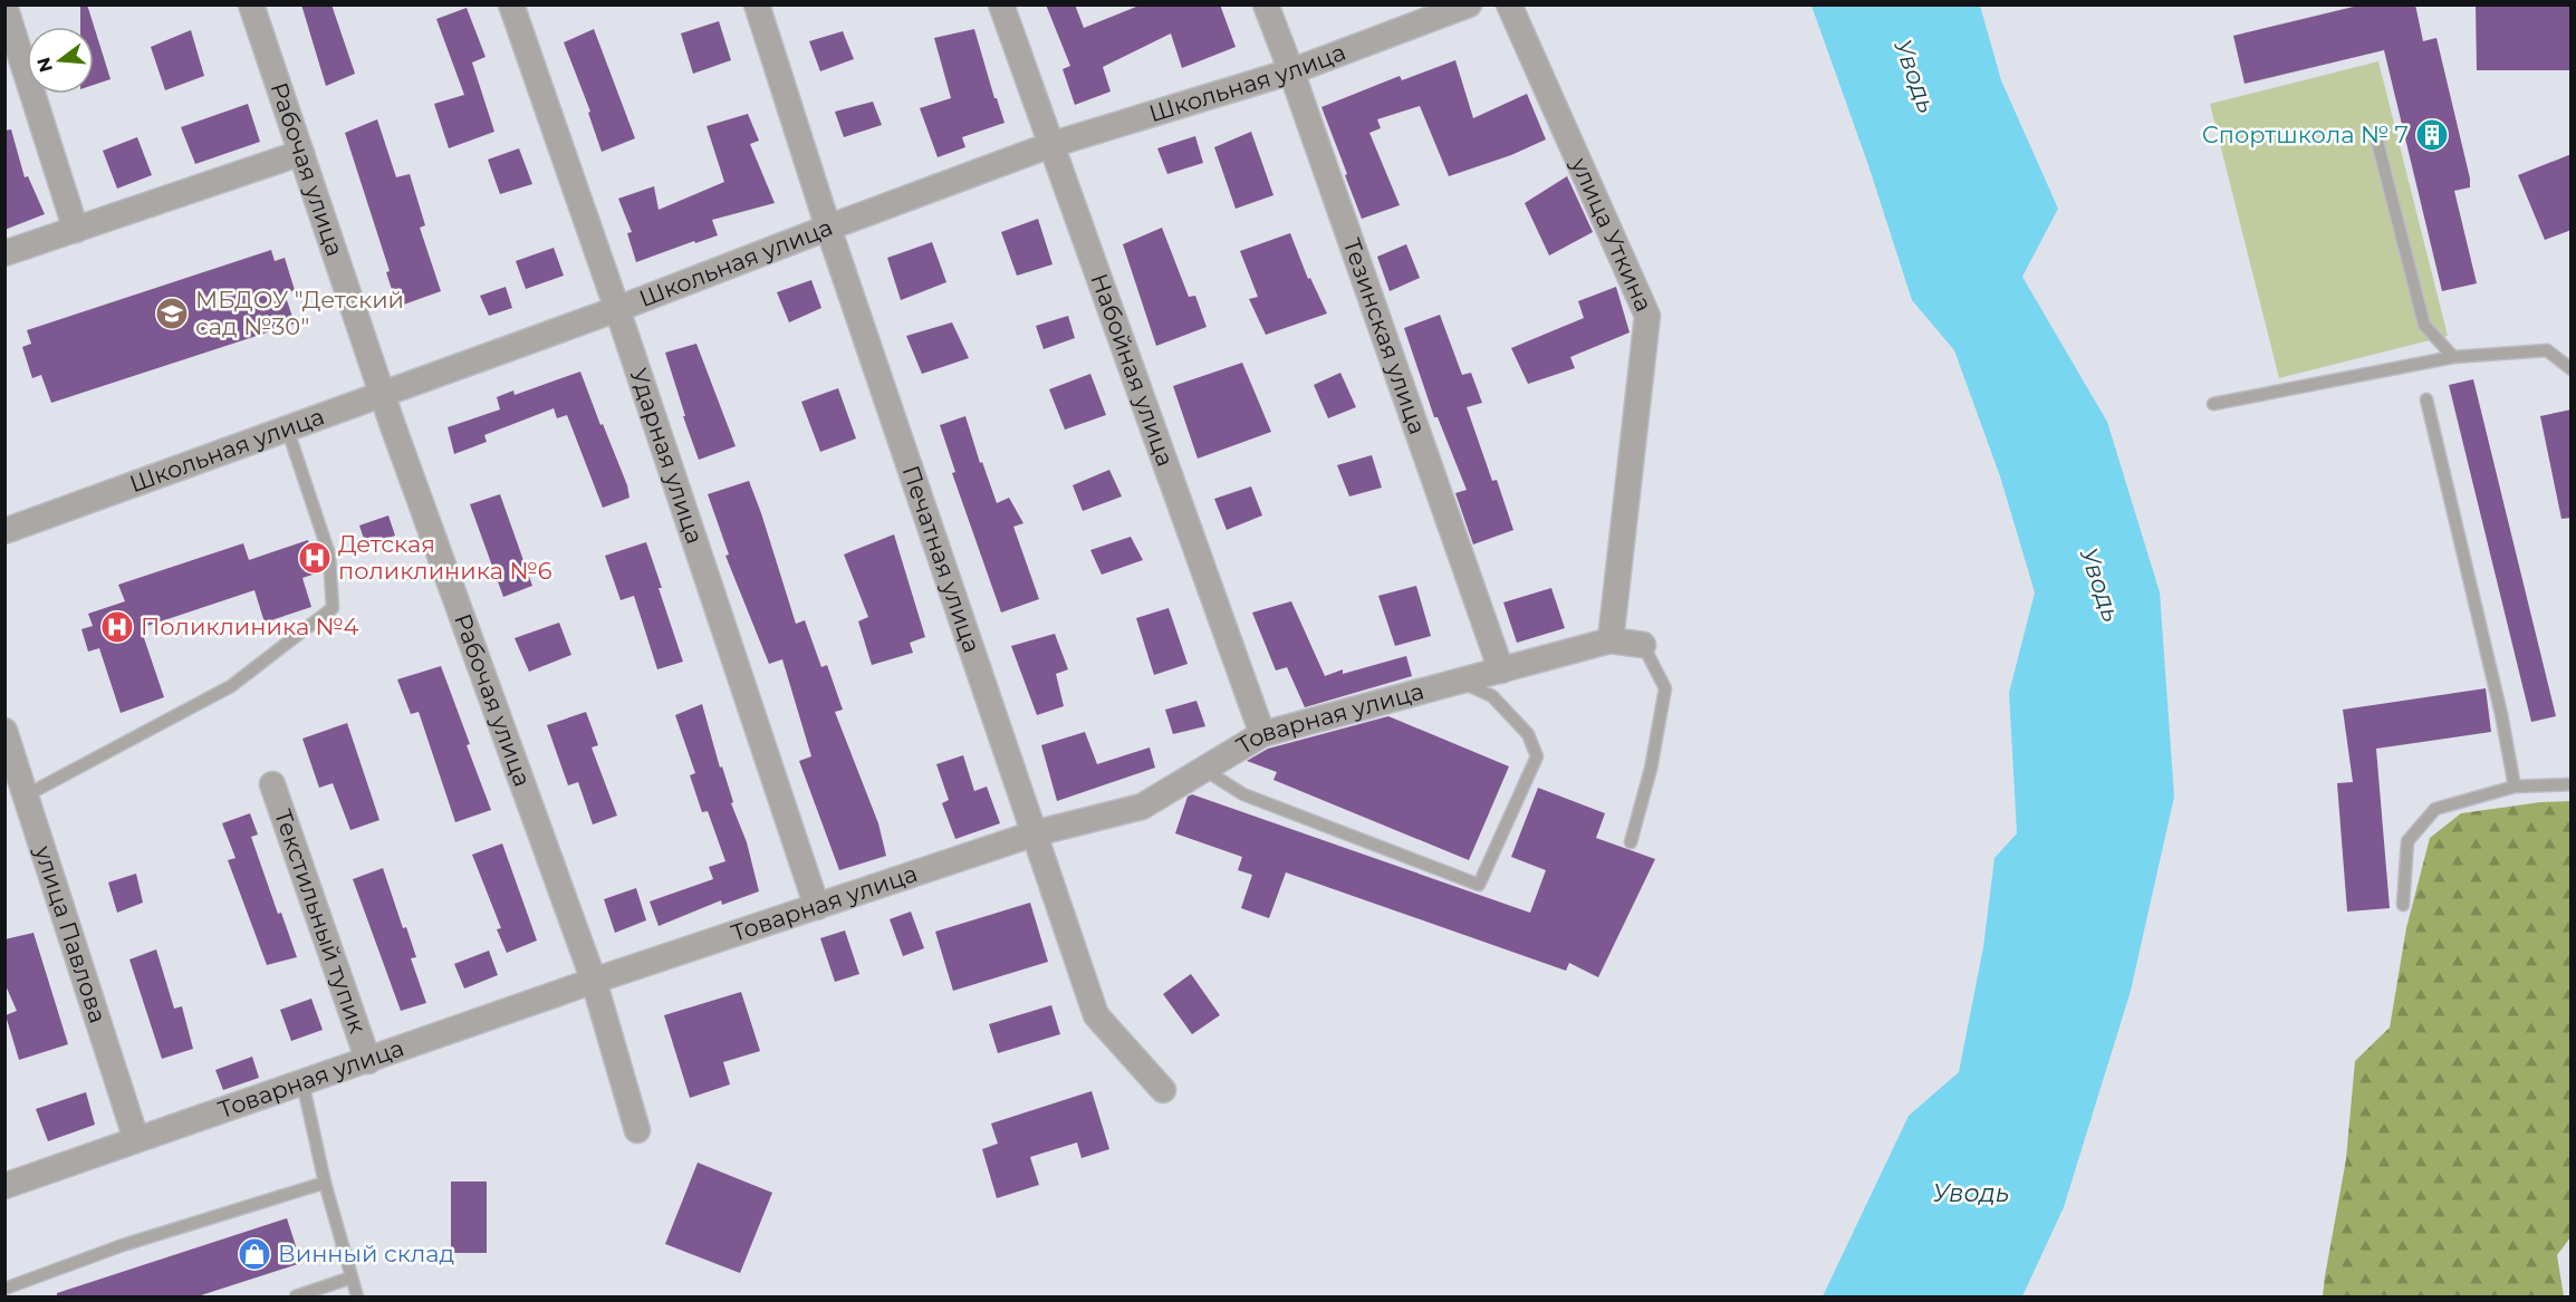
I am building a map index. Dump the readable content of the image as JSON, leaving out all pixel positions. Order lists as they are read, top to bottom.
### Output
{
  "streets": {
    "street": [
      "Школьная улица",
      "Рабочая улица",
      "улица Уткина",
      "Тезинская улица",
      "Набойная улица",
      "Ударная улица",
      "Печатная улица",
      "Товарная улица",
      "Текстильный тупик",
      "улица Павлова"
    ]
  },
  "crossings": [
    ["Школьная улица", "Рабочая улица"],
    ["Школьная улица", "Тезинская улица"],
    ["Школьная улица", "Набойная улица"],
    ["Школьная улица", "Ударная улица"],
    ["Школьная улица", "Печатная улица"],
    ["Рабочая улица", "Товарная улица"],
    ["улица Уткина", "Товарная улица"],
    ["Тезинская улица", "Товарная улица"],
    ["Набойная улица", "Товарная улица"],
    ["Ударная улица", "Товарная улица"],
    ["Печатная улица", "Товарная улица"],
    ["Товарная улица", "Текстильный тупик"],
    ["Товарная улица", "улица Павлова"]
  ],
  "water": ["Уводь"],
  "places": {
    "building": ["Спортшкола № 7"],
    "school or university": ["МБДОУ \"Детский сад №30\""],
    "hospital": ["Детская поликлиника №6", "Поликлиника №4"],
    "shop": ["Винный склад"]
  },
  "north": "left"
}
